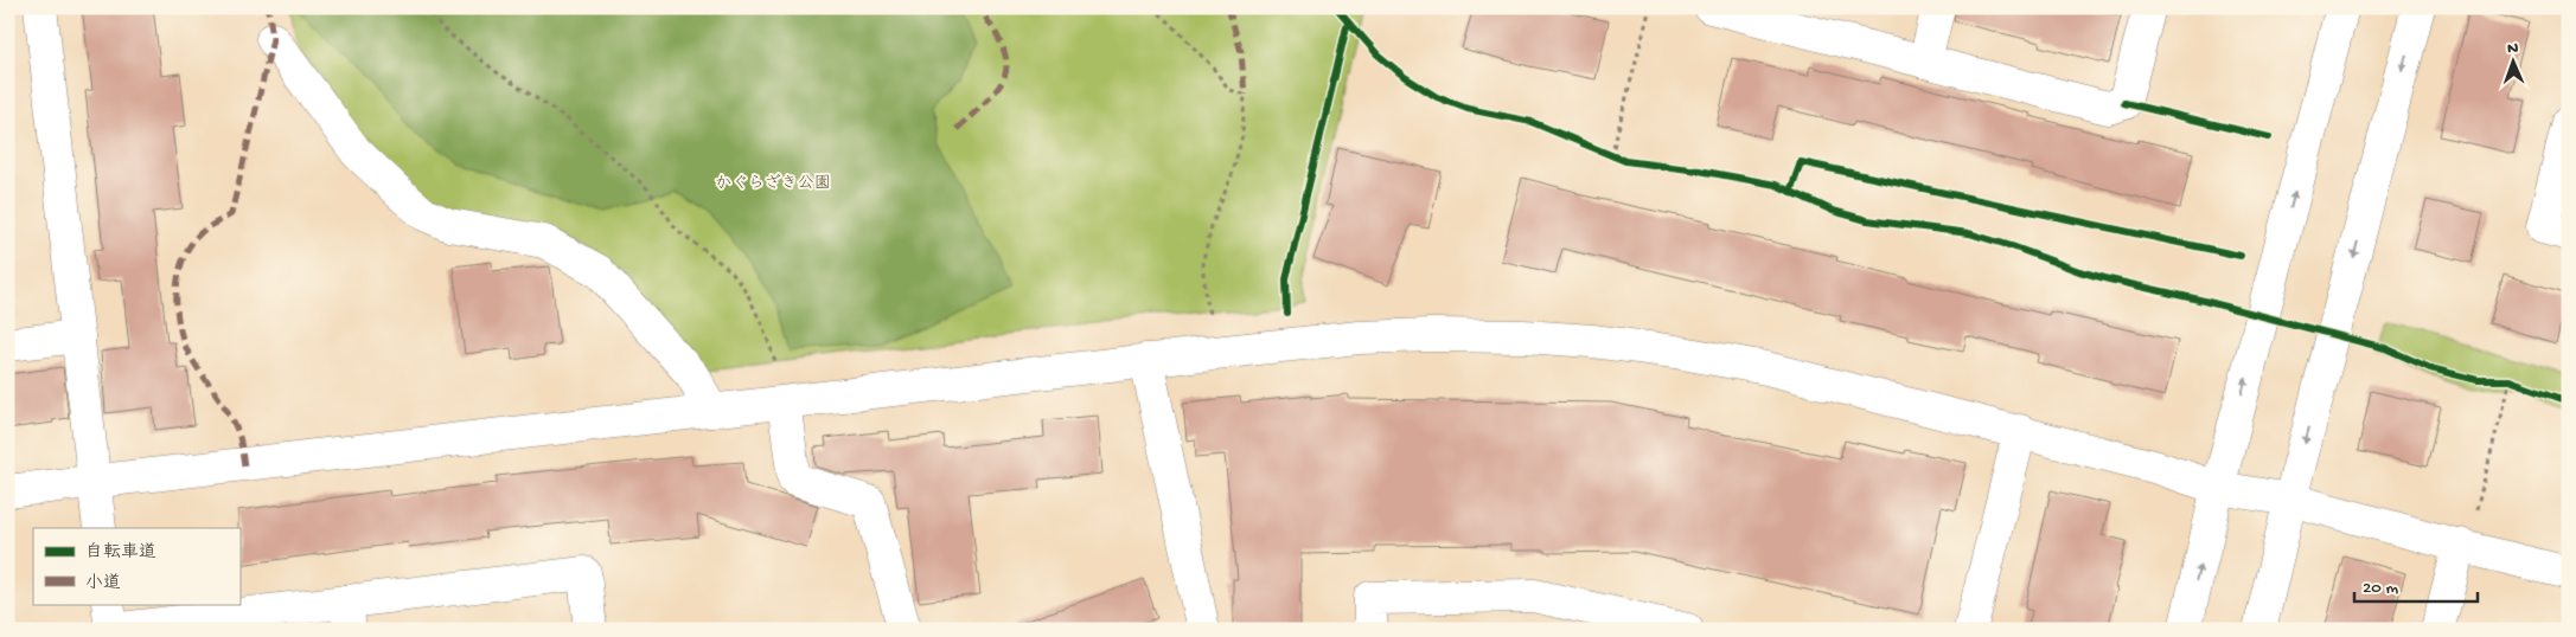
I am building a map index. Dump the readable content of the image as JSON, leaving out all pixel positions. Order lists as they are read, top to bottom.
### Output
{
  "parks": ["かぐらざき公園"],
  "legend": ["自転車道", "小道"],
  "scale_bar": "20 m",
  "north": "top"
}
